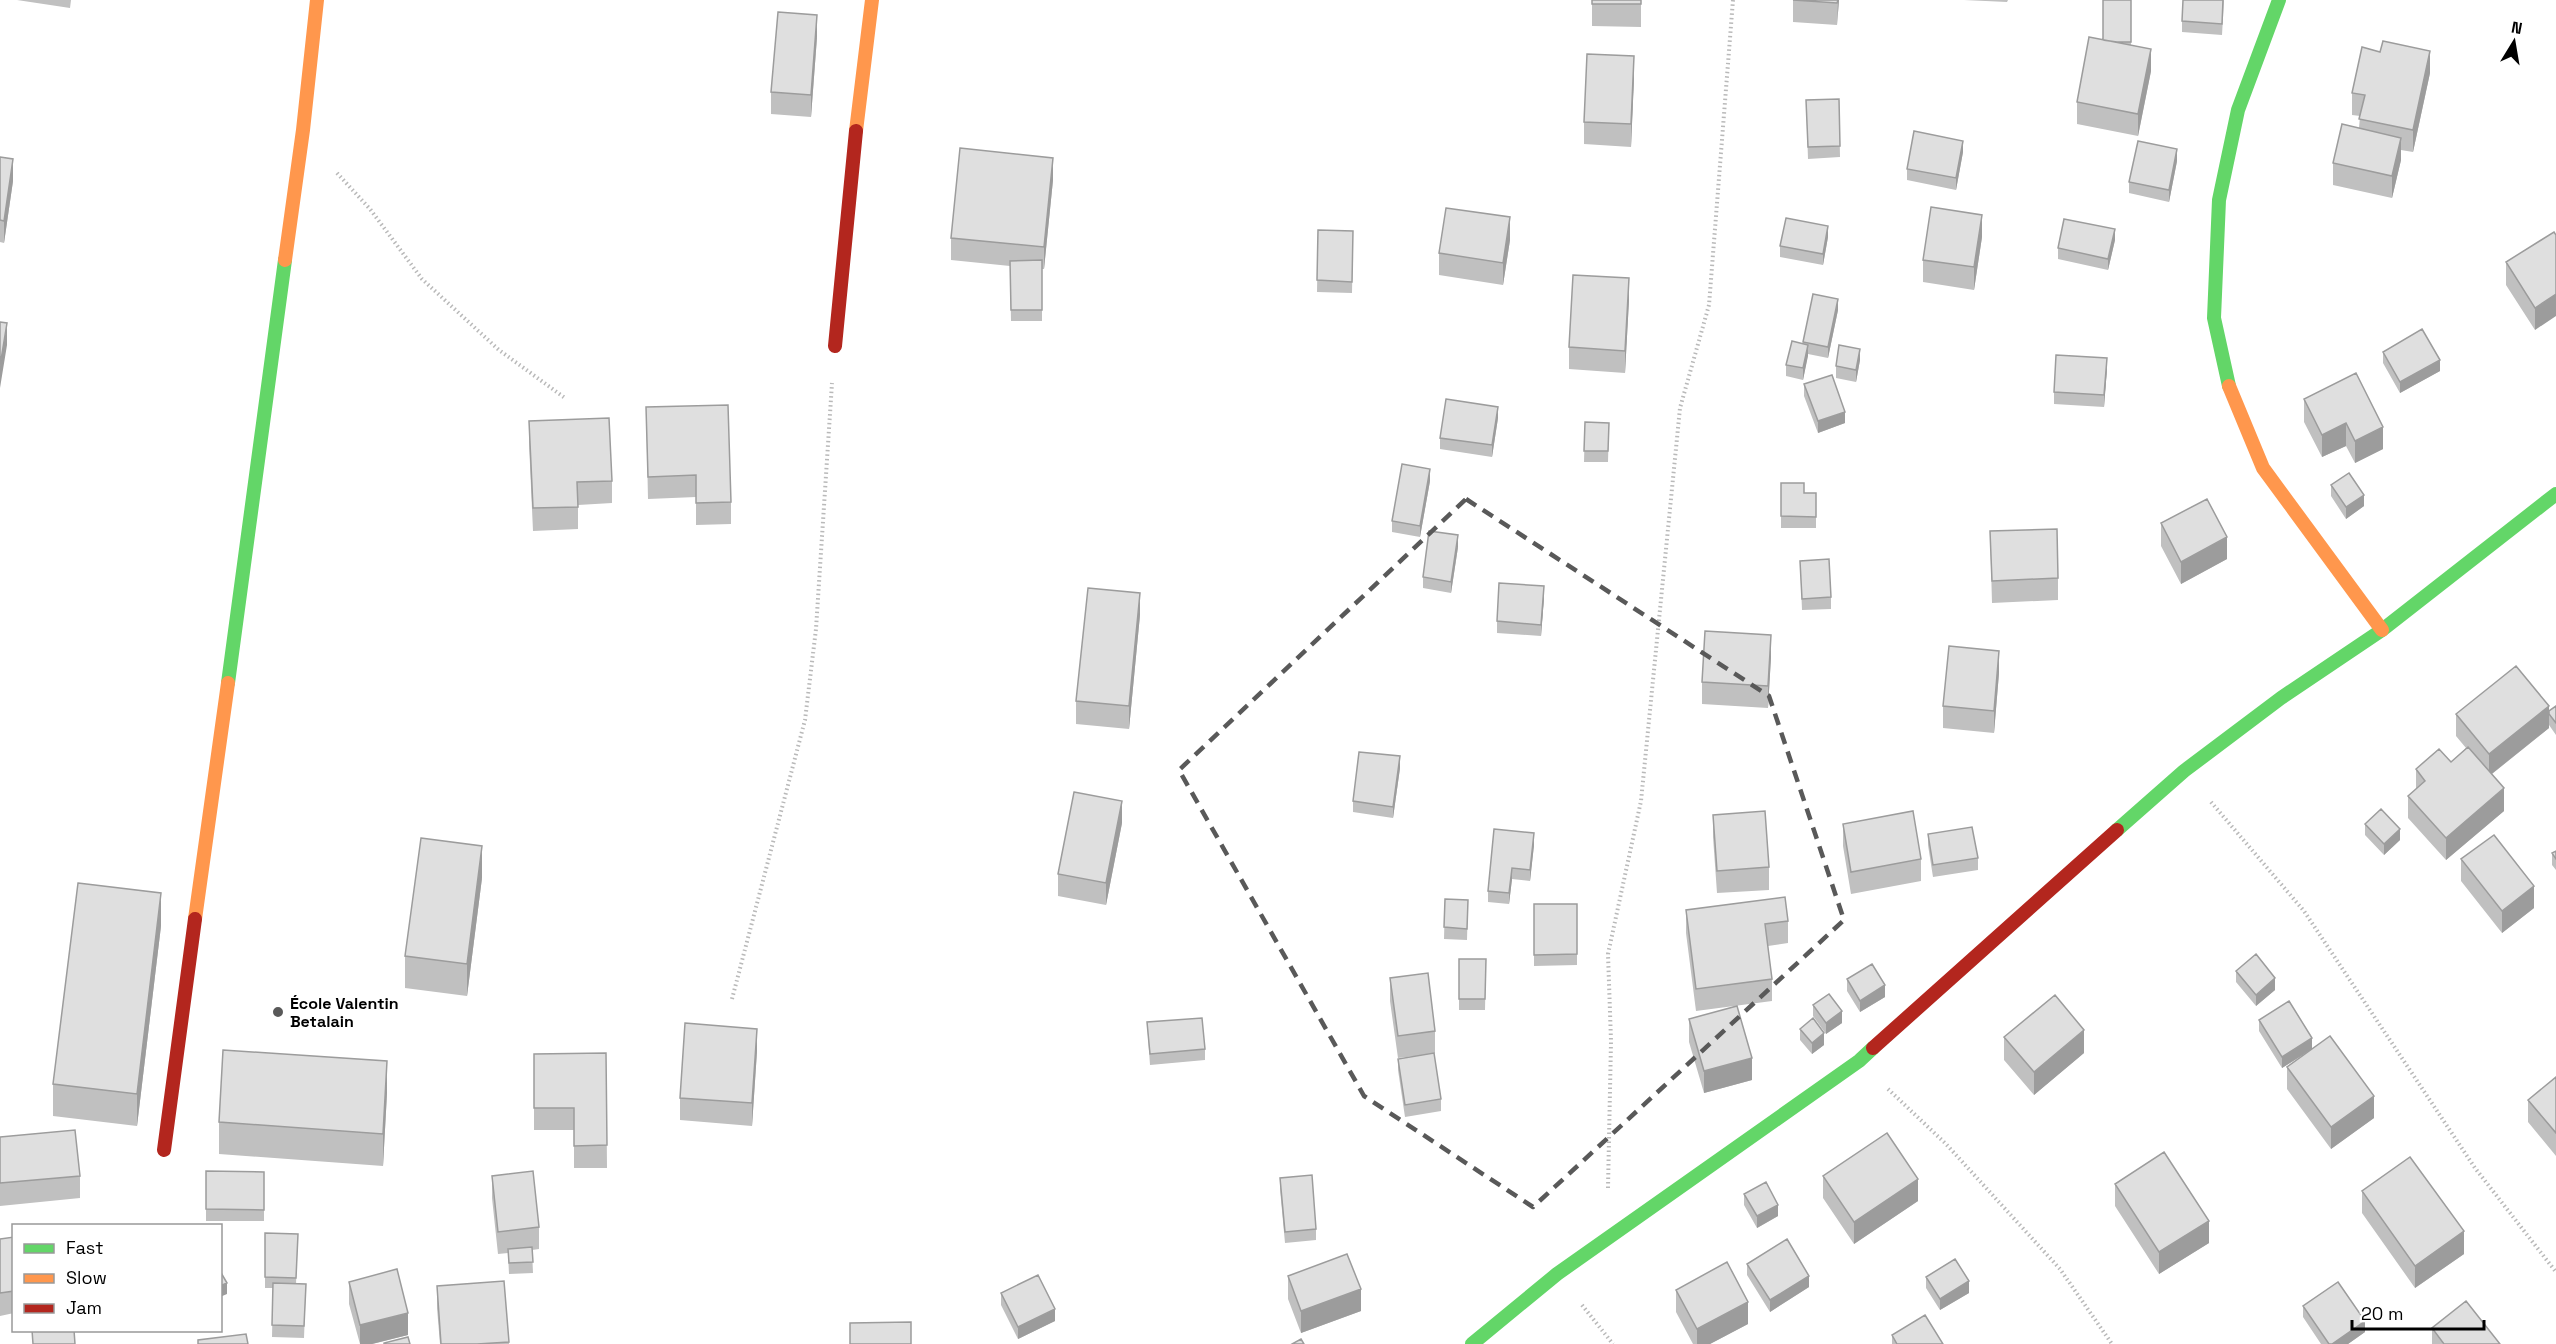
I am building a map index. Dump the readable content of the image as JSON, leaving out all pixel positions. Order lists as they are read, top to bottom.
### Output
{
  "places": ["École Valentin Betalain"],
  "legend": ["Fast", "Slow", "Jam"],
  "scale_bar": "20 m",
  "north": "top"
}
